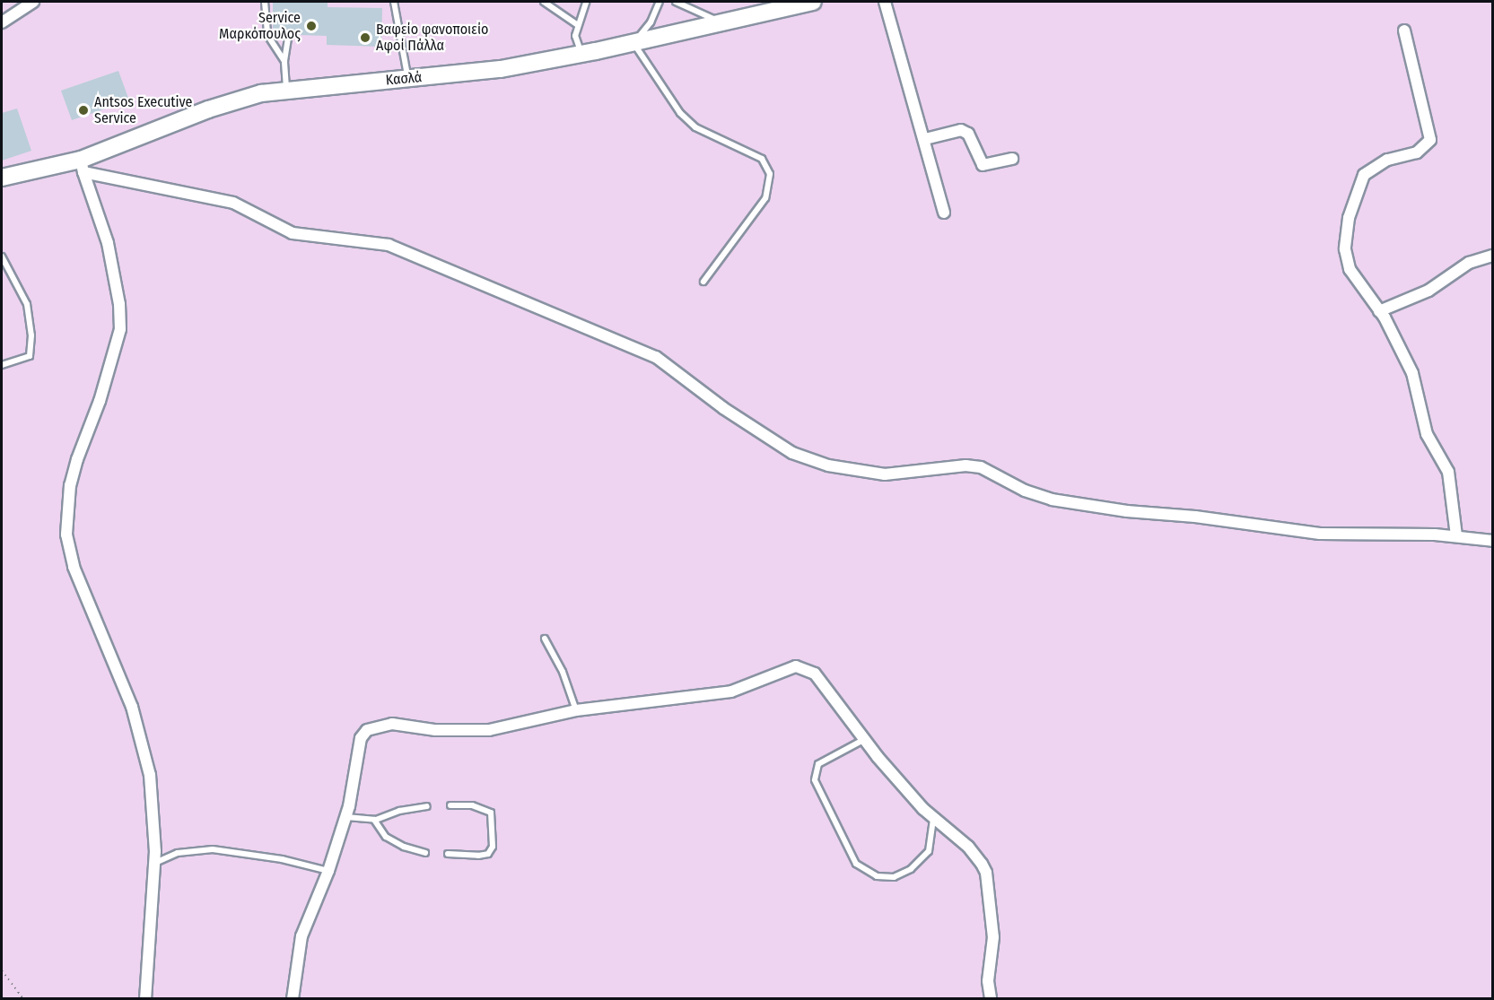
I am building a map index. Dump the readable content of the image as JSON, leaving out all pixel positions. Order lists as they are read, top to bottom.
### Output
{
  "streets": {
    "street": ["Κασλά"]
  },
  "places": ["Service Μαρκόπουλος", "Βαφείο φανοποιείο Αφοί Πάλλα", "Antsos Executive Service"]
}
